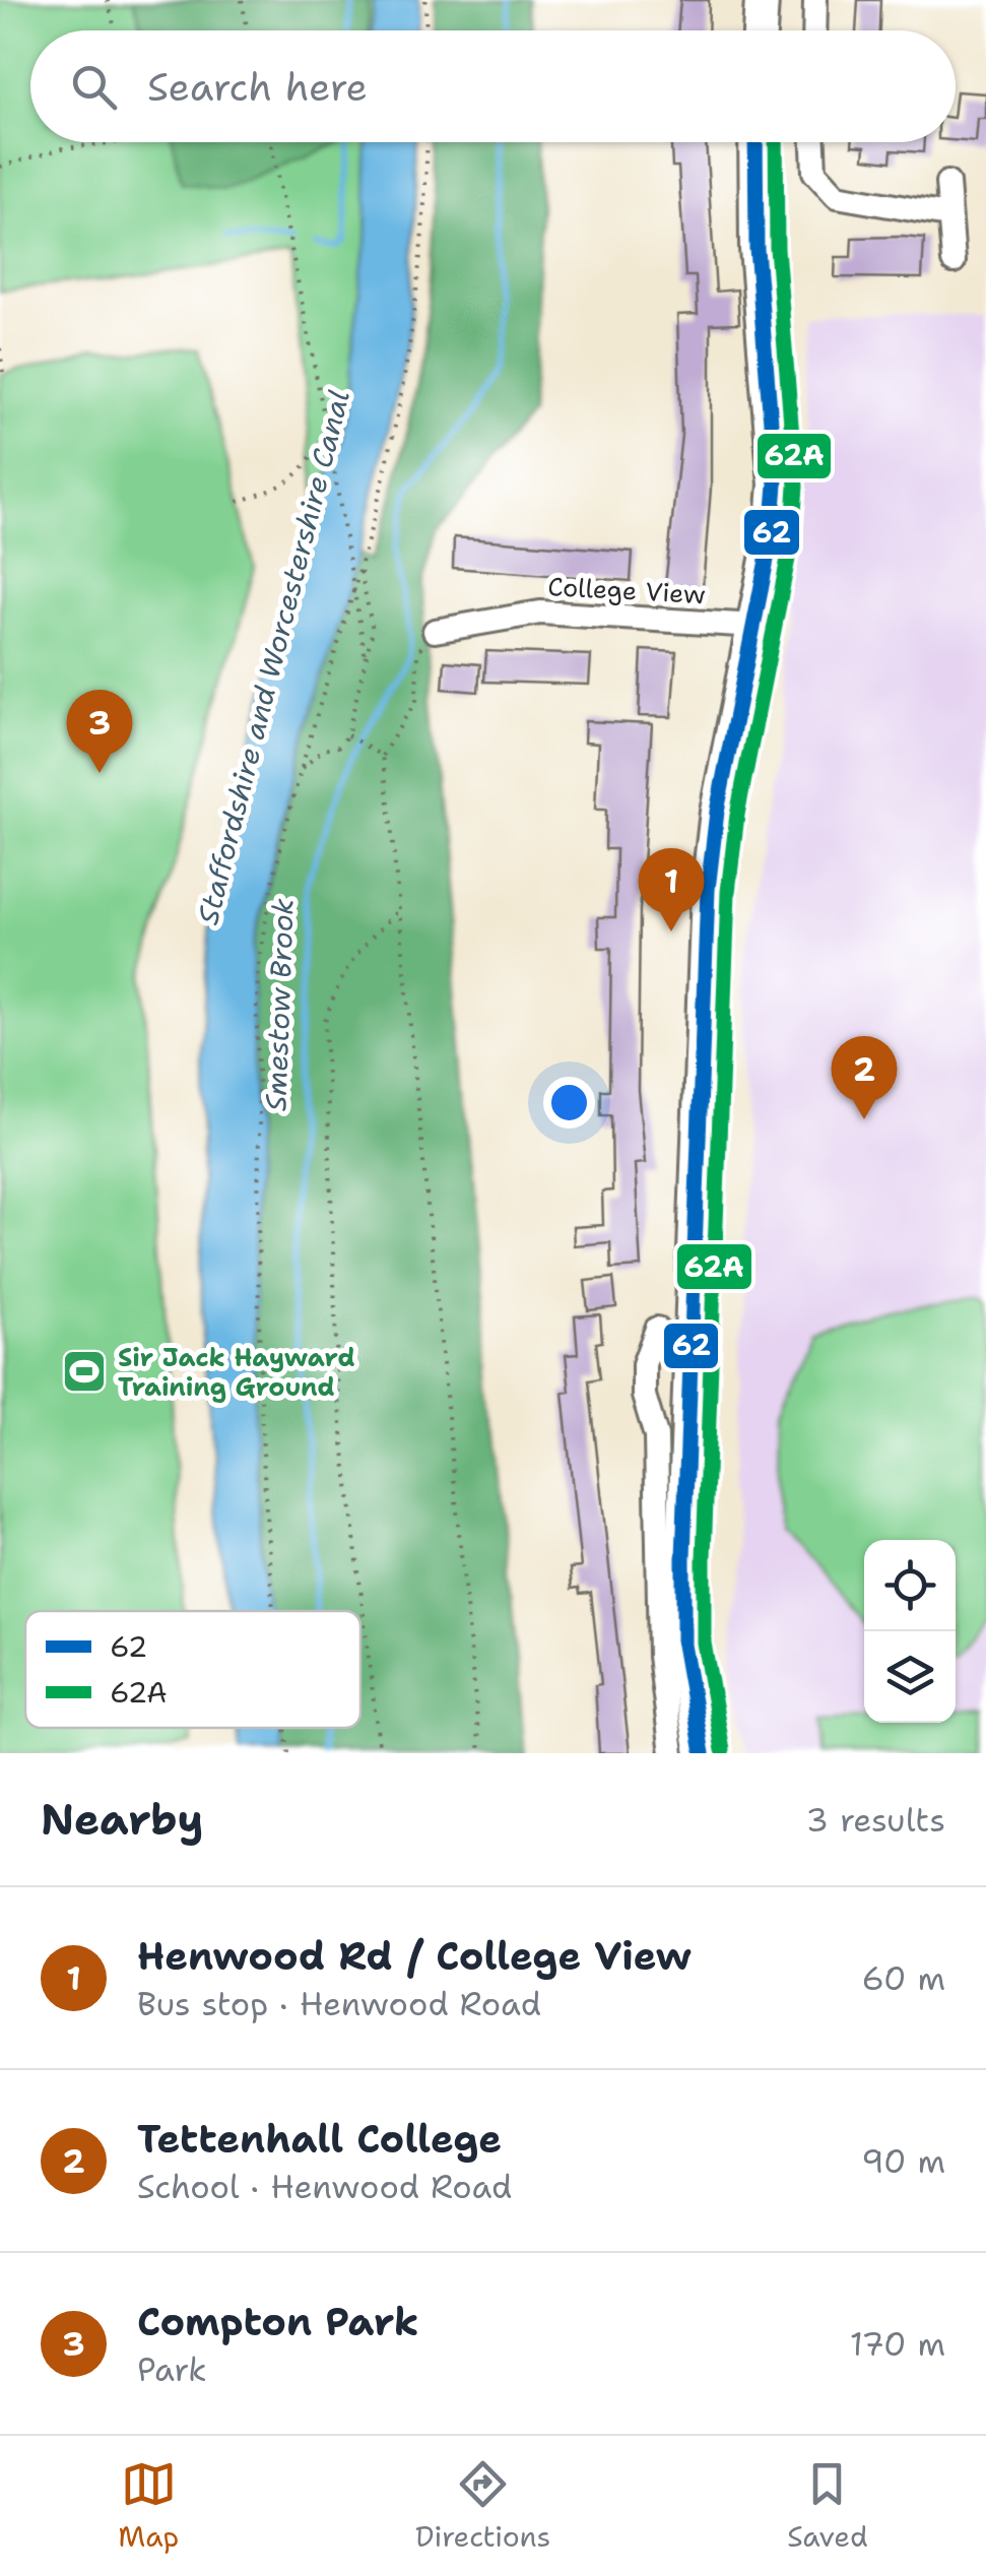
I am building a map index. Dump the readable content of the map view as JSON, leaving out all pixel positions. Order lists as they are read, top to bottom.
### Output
{
  "streets": {
    "street": ["College View"]
  },
  "water": ["Staffordshire and Worcestershire Canal", "Smestow Brook"],
  "places": {
    "sports": ["Sir Jack Hayward Training Ground"]
  },
  "lines": ["transit line 62", "transit line 62A"],
  "legend": ["62", "62A"],
  "page": {
    "search": "Search here",
    "pins": ["3", "1", "2"],
    "heading": ["Nearby", "3 results"],
    "list": [
      {
        "mark": "1",
        "name": "Henwood Rd / College View",
        "note": "Bus stop · Henwood Road",
        "value": "60 m"
      },
      {
        "mark": "2",
        "name": "Tettenhall College",
        "note": "School · Henwood Road",
        "value": "90 m"
      },
      {
        "mark": "3",
        "name": "Compton Park",
        "note": "Park",
        "value": "170 m"
      }
    ],
    "nav": ["Map", "Directions", "Saved"]
  }
}
